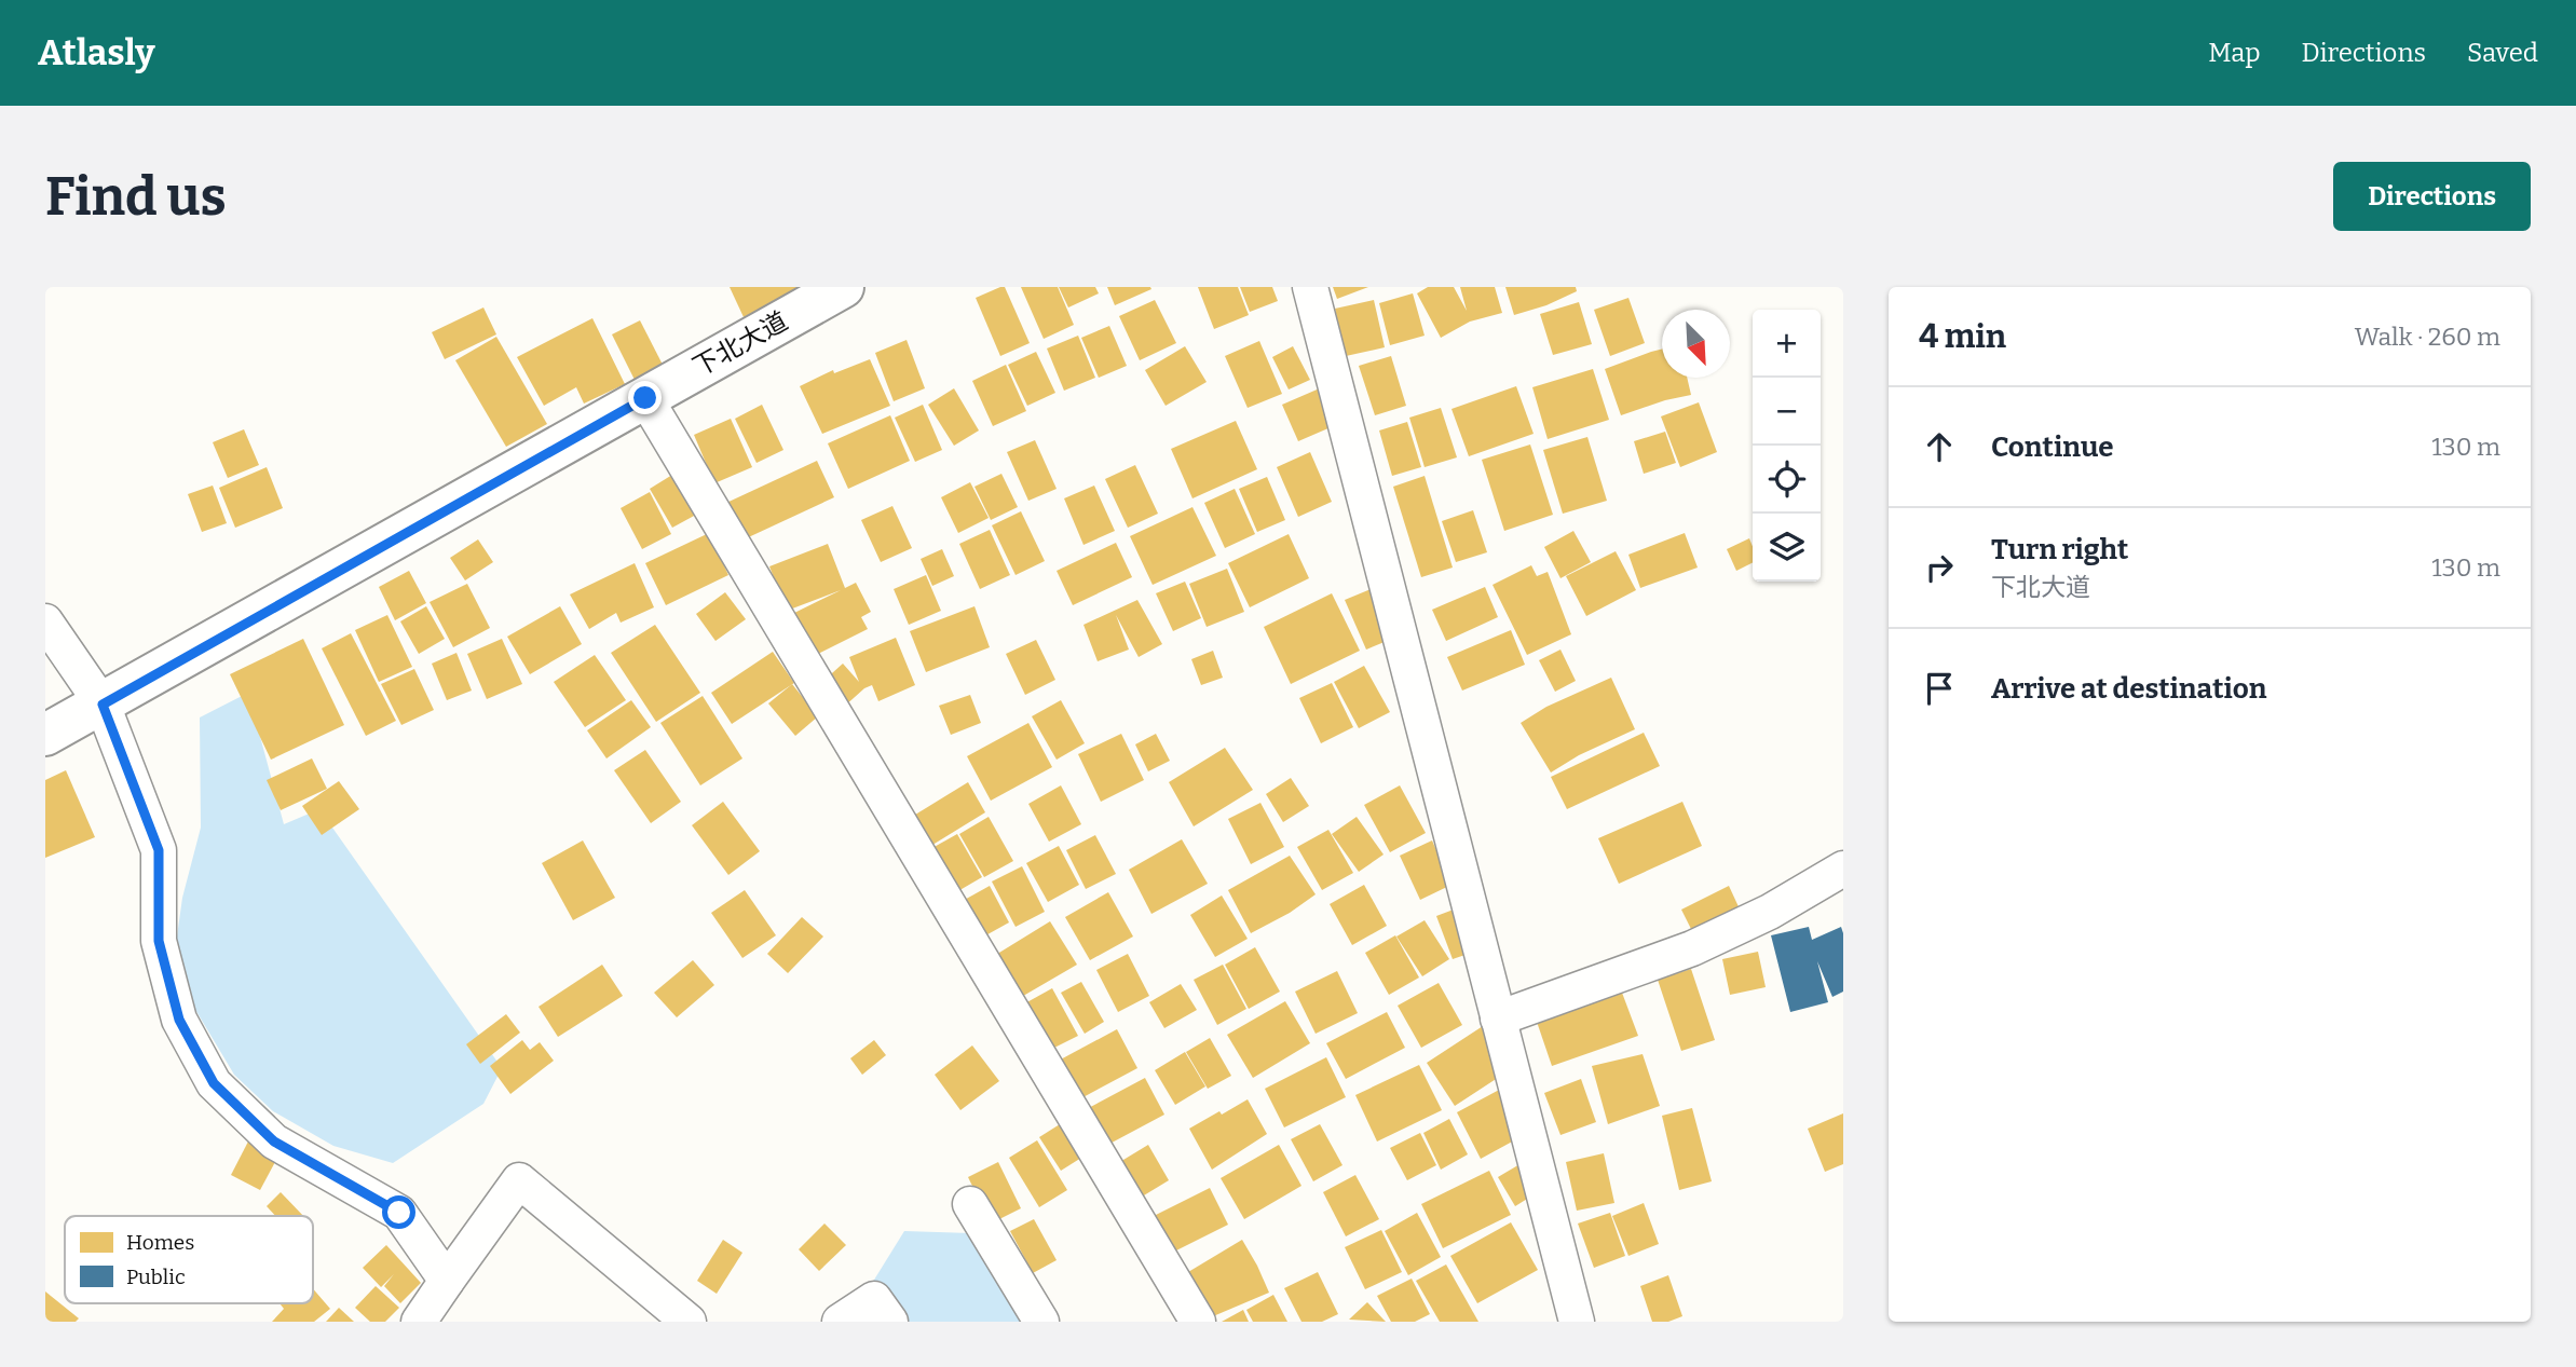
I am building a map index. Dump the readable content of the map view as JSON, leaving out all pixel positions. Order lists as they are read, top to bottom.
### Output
{
  "streets": {
    "street": ["下北大道"]
  },
  "legend": ["Homes", "Public"],
  "north": "bottom right",
  "page": {
    "header": "Atlasly",
    "nav": ["Map", "Directions", "Saved"],
    "buttons": "Directions",
    "title": "Find us",
    "heading": ["4 min", "Walk · 260 m"],
    "map_buttons": ["+", "−"],
    "list": [
      ["Continue", "130 m"],
      ["Turn right", "下北大道", "130 m"],
      "Arrive at destination"
    ]
  }
}
